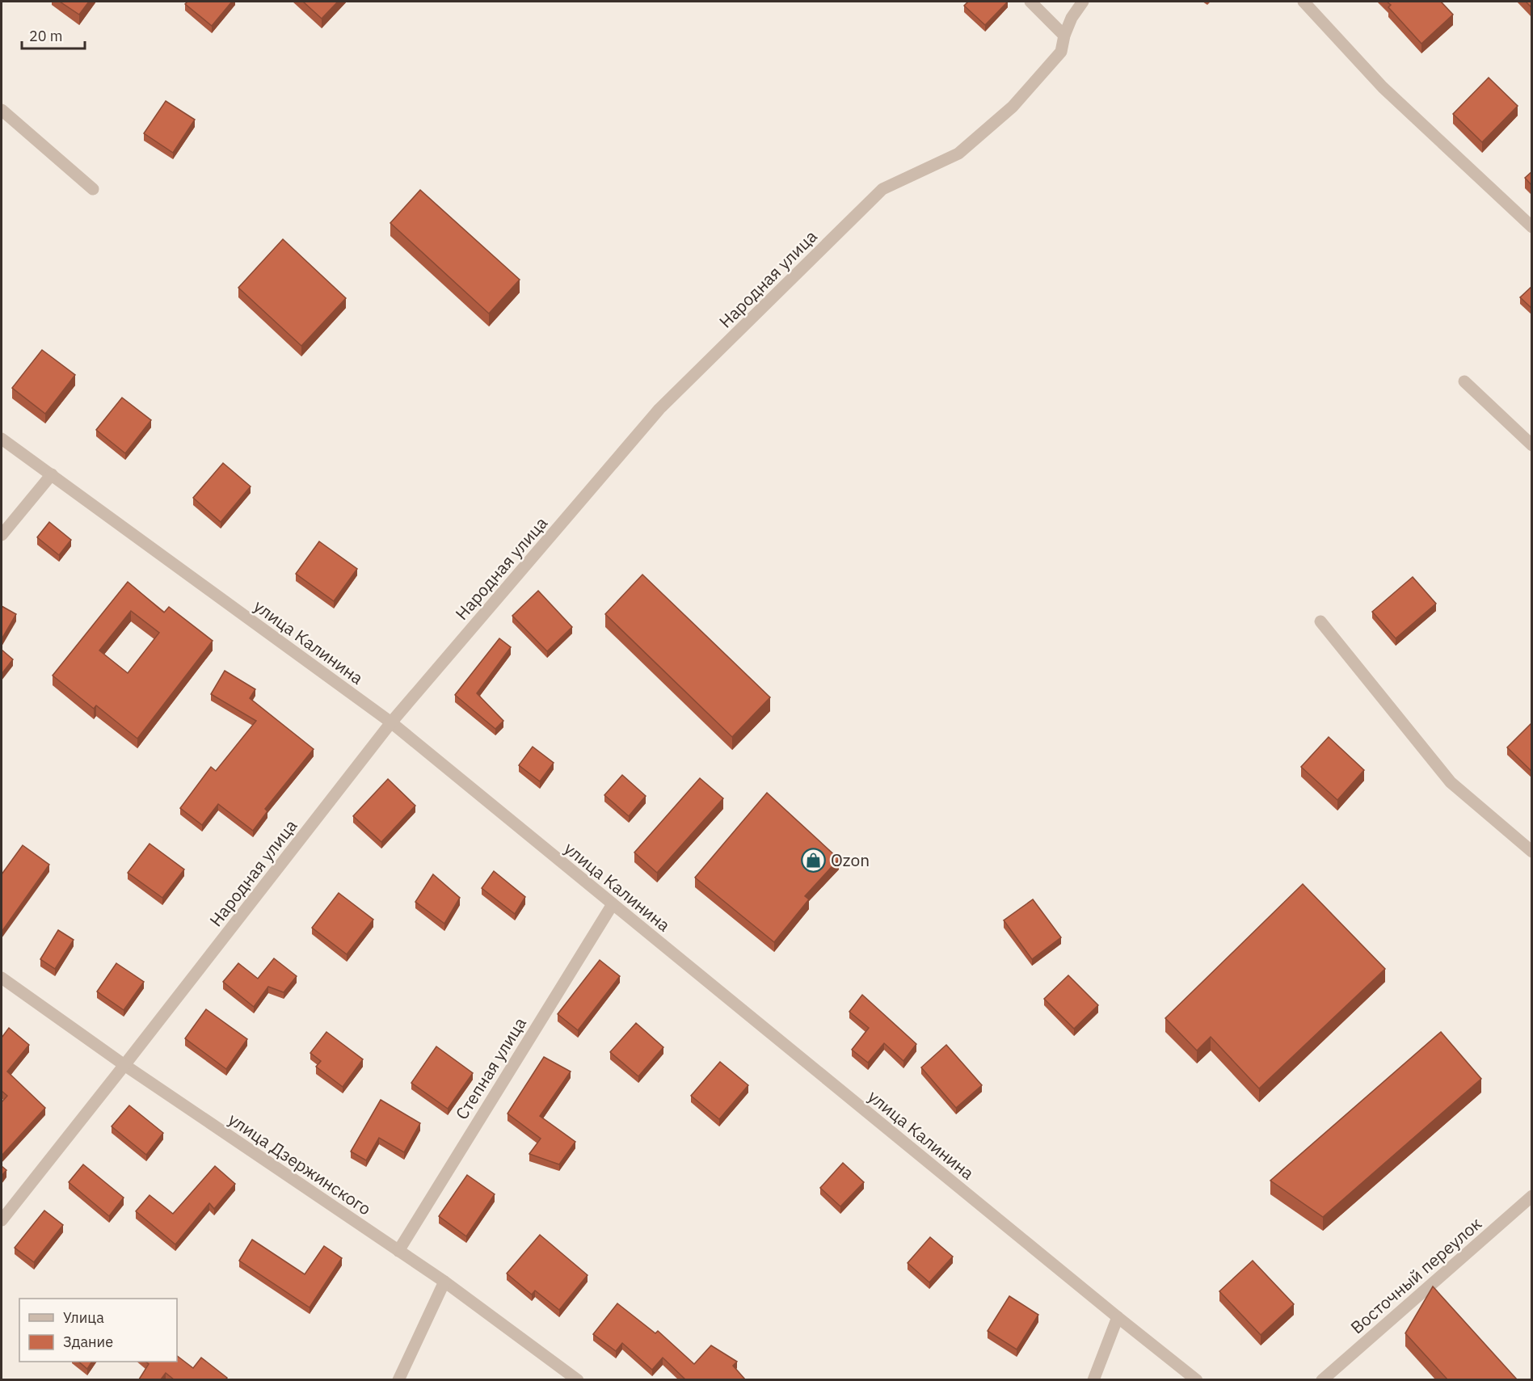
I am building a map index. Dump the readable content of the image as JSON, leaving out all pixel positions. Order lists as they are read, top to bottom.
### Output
{
  "streets": {
    "street": [
      "Народная улица",
      "улица Калинина",
      "Степная улица",
      "улица Дзержинского",
      "Восточный переулок"
    ]
  },
  "crossings": [
    ["Народная улица", "улица Калинина"],
    ["Народная улица", "улица Дзержинского"],
    ["улица Калинина", "Степная улица"],
    ["Степная улица", "улица Дзержинского"]
  ],
  "places": {
    "shop": ["Ozon"]
  },
  "legend": ["Улица", "Здание"],
  "scale_bar": "20 m"
}
